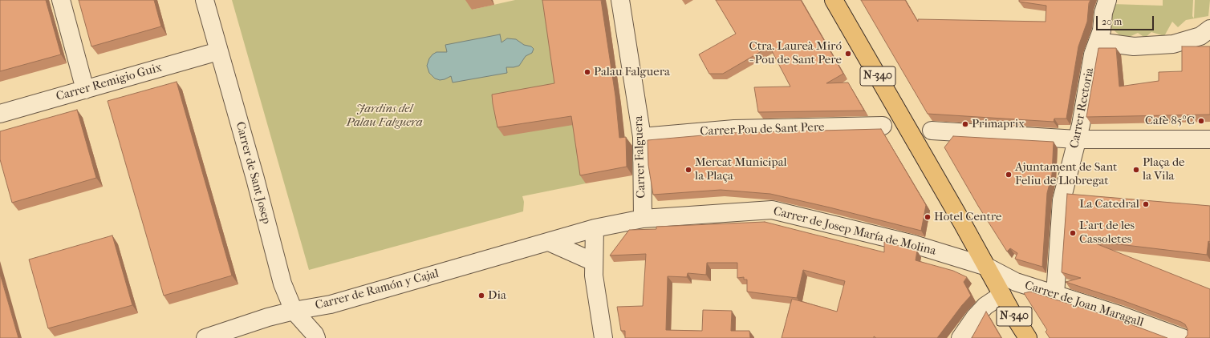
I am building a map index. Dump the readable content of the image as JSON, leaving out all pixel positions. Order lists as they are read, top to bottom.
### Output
{
  "streets": {
    "main road": ["N-340"],
    "street": [
      "Carrer Remigio Guix",
      "Carrer Rectoria",
      "Carrer Pou de Sant Pere",
      "Carrer Falguera",
      "Carrer de Sant Josep",
      "Carrer de Josep María de Molina",
      "Carrer de Ramón y Cajal",
      "Carrer de Joan Maragall"
    ]
  },
  "crossings": [
    ["N-340", "Carrer de Josep María de Molina"],
    ["N-340", "Carrer de Joan Maragall"],
    ["Carrer Remigio Guix", "Carrer de Sant Josep"],
    ["Carrer Rectoria", "Carrer de Joan Maragall"],
    ["Carrer Pou de Sant Pere", "Carrer Falguera"],
    ["Carrer Falguera", "Carrer de Josep María de Molina"],
    ["Carrer Falguera", "Carrer de Ramón y Cajal"],
    ["Carrer de Sant Josep", "Carrer de Ramón y Cajal"],
    ["Carrer de Josep María de Molina", "Carrer de Ramón y Cajal"],
    ["Carrer de Josep María de Molina", "Carrer de Joan Maragall"]
  ],
  "parks": ["Jardins del Palau Falguera"],
  "places": [
    "Ctra. Laureà Miró - Pou de Sant Pere",
    "Palau Falguera",
    "Cafè 85ºC",
    "Primaprix",
    "Mercat Municipal la Plaça",
    "Plaça de la Vila",
    "Ajuntament de Sant Feliu de Llobregat",
    "La Catedral",
    "Hotel Centre",
    "L'art de les Cassoletes",
    "Dia"
  ],
  "scale_bar": "20 m"
}
